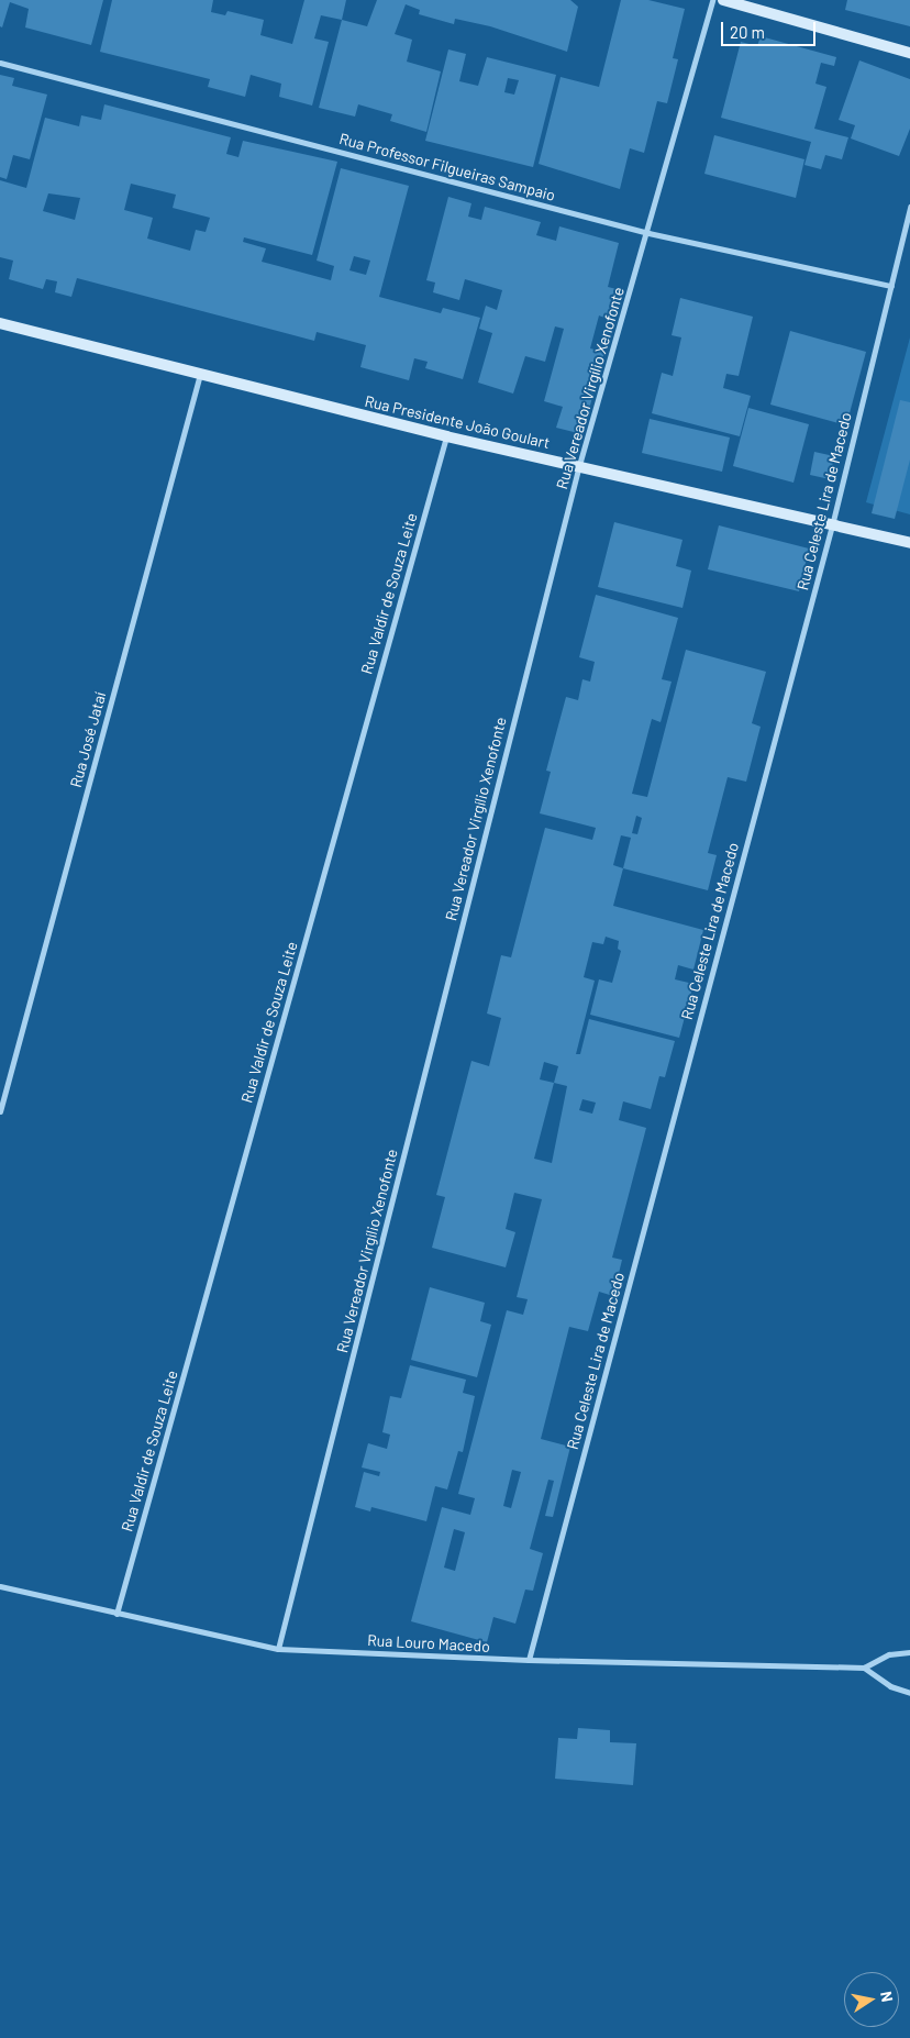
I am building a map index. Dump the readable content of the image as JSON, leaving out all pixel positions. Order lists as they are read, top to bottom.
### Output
{
  "streets": {
    "street": [
      "Rua Professor Filgueiras Sampaio",
      "Rua Vereador Virgílio Xenofonte",
      "Rua Presidente João Goulart",
      "Rua Celeste Lira de Macedo",
      "Rua Valdir de Souza Leite",
      "Rua José Jataí",
      "Rua Louro Macedo"
    ]
  },
  "crossings": [
    ["Rua Professor Filgueiras Sampaio", "Rua Vereador Virgílio Xenofonte"],
    ["Rua Professor Filgueiras Sampaio", "Rua Celeste Lira de Macedo"],
    ["Rua Vereador Virgílio Xenofonte", "Rua Presidente João Goulart"],
    ["Rua Vereador Virgílio Xenofonte", "Rua Louro Macedo"],
    ["Rua Presidente João Goulart", "Rua Celeste Lira de Macedo"],
    ["Rua Presidente João Goulart", "Rua Valdir de Souza Leite"],
    ["Rua Presidente João Goulart", "Rua José Jataí"],
    ["Rua Celeste Lira de Macedo", "Rua Louro Macedo"],
    ["Rua Valdir de Souza Leite", "Rua Louro Macedo"]
  ],
  "scale_bar": "20 m",
  "north": "right"
}
